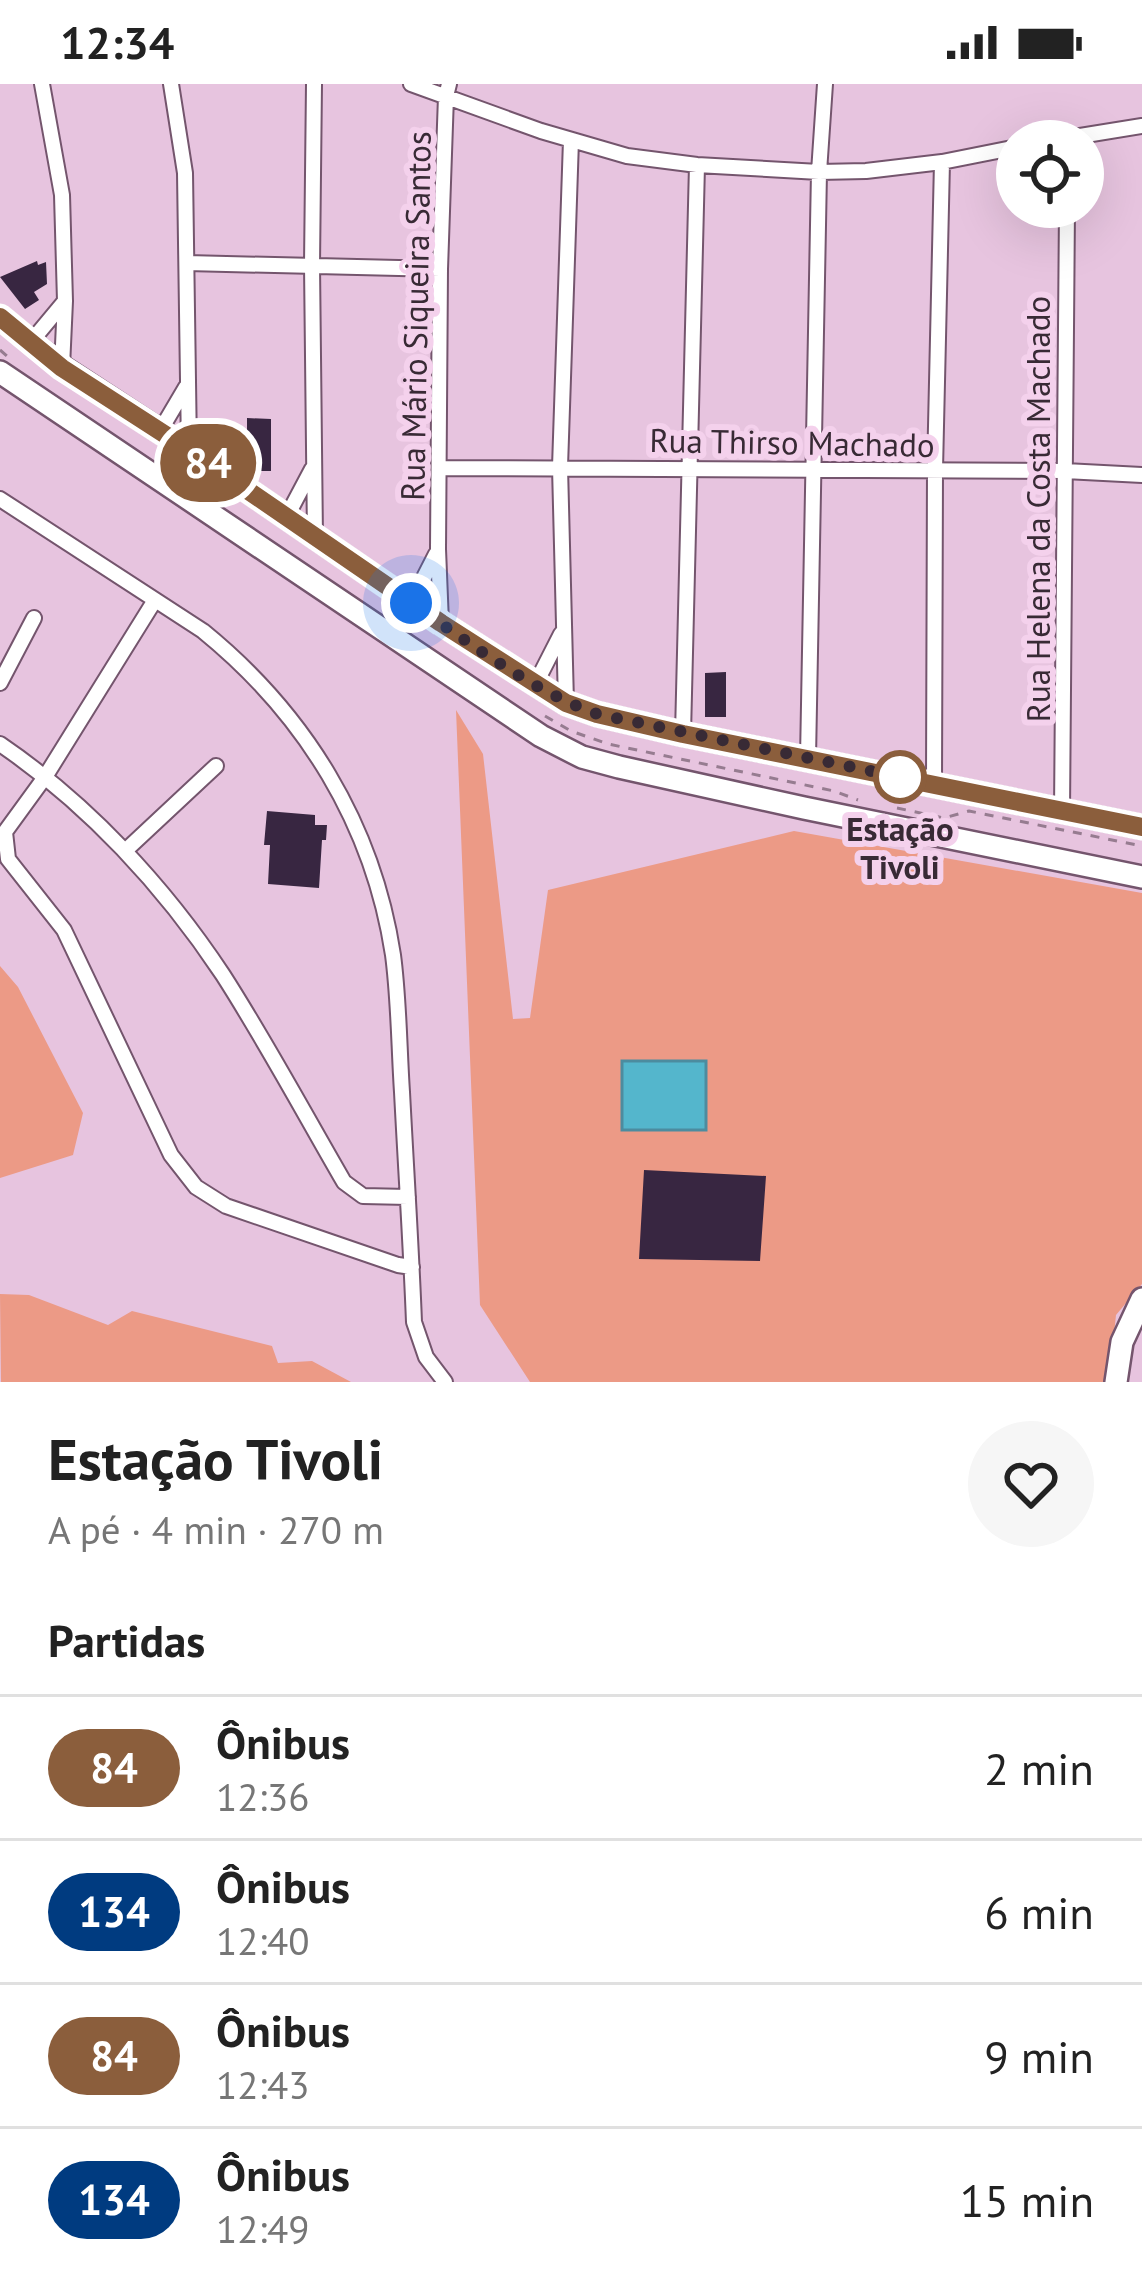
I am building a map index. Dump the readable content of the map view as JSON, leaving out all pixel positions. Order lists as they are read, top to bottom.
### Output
{
  "streets": {
    "street": ["Rua Mário Siqueira Santos", "Rua Thirso Machado", "Rua Helena da Costa Machado"]
  },
  "crossings": [
    ["Rua Mário Siqueira Santos", "Rua Thirso Machado"],
    ["Rua Thirso Machado", "Rua Helena da Costa Machado"]
  ],
  "places": ["Estação Tivoli"],
  "lines": ["bus line 84"],
  "page": {
    "status": "12:34",
    "on_map": "84",
    "heading": [
      ["Estação Tivoli", "A pé · 4 min · 270 m"],
      "Partidas"
    ],
    "list": [
      {
        "mark": "84",
        "name": "Ônibus",
        "note": "12:36",
        "value": "2 min"
      },
      {
        "mark": "134",
        "name": "Ônibus",
        "note": "12:40",
        "value": "6 min"
      },
      {
        "mark": "84",
        "name": "Ônibus",
        "note": "12:43",
        "value": "9 min"
      },
      {
        "mark": "134",
        "name": "Ônibus",
        "note": "12:49",
        "value": "15 min"
      }
    ]
  }
}
